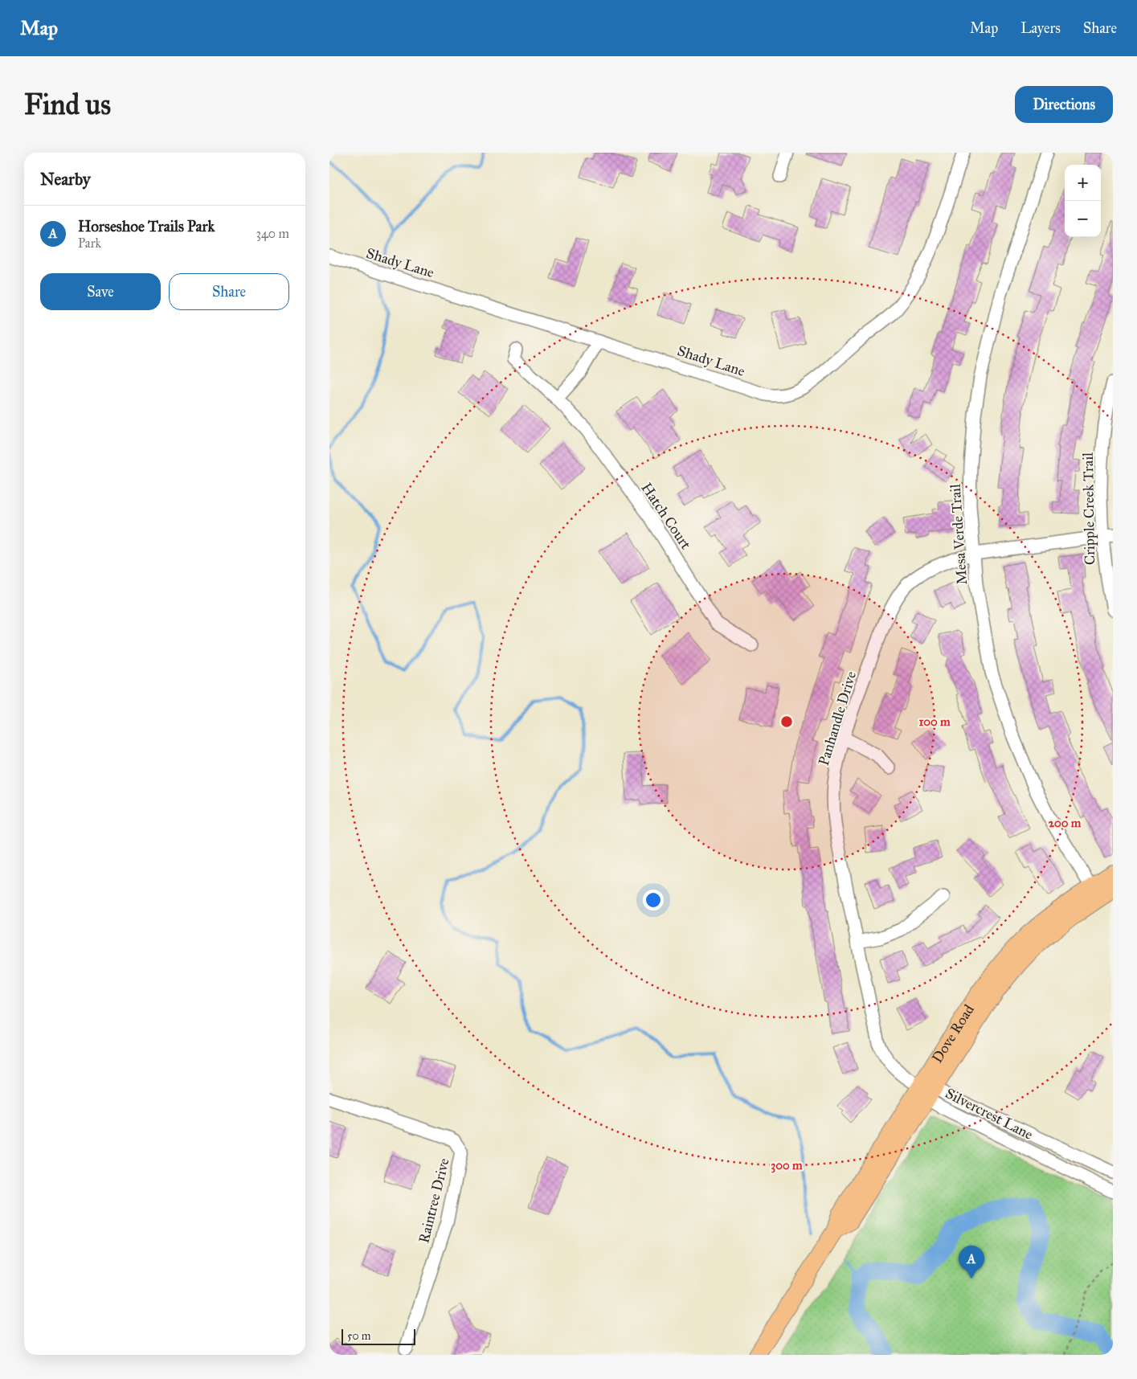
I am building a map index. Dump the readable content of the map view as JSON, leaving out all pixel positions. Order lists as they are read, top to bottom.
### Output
{
  "streets": {
    "main road": ["Dove Road"],
    "street": [
      "Shady Lane",
      "Cripple Creek Trail",
      "Hatch Court",
      "Mesa Verde Trail",
      "Panhandle Drive",
      "Silvercrest Lane",
      "Raintree Drive"
    ]
  },
  "crossings": [
    ["Cripple Creek Trail", "Panhandle Drive"],
    ["Mesa Verde Trail", "Panhandle Drive"],
    ["Mesa Verde Trail", "Dove Road"],
    ["Panhandle Drive", "Dove Road"],
    ["Panhandle Drive", "Silvercrest Lane"],
    ["Dove Road", "Silvercrest Lane"]
  ],
  "scale_bar": "50 m",
  "page": {
    "header": "Map",
    "nav": ["Map", "Layers", "Share"],
    "buttons": [
      "Directions",
      ["Save", "Share"]
    ],
    "title": "Find us",
    "heading": "Nearby",
    "map_buttons": ["+", "−"],
    "list": [
      {
        "mark": "A",
        "name": "Horseshoe Trails Park",
        "note": "Park",
        "value": "340 m"
      }
    ],
    "pins": "A",
    "scale": "50 m"
  },
  "rings": ["100 m", "200 m", "300 m"]
}
